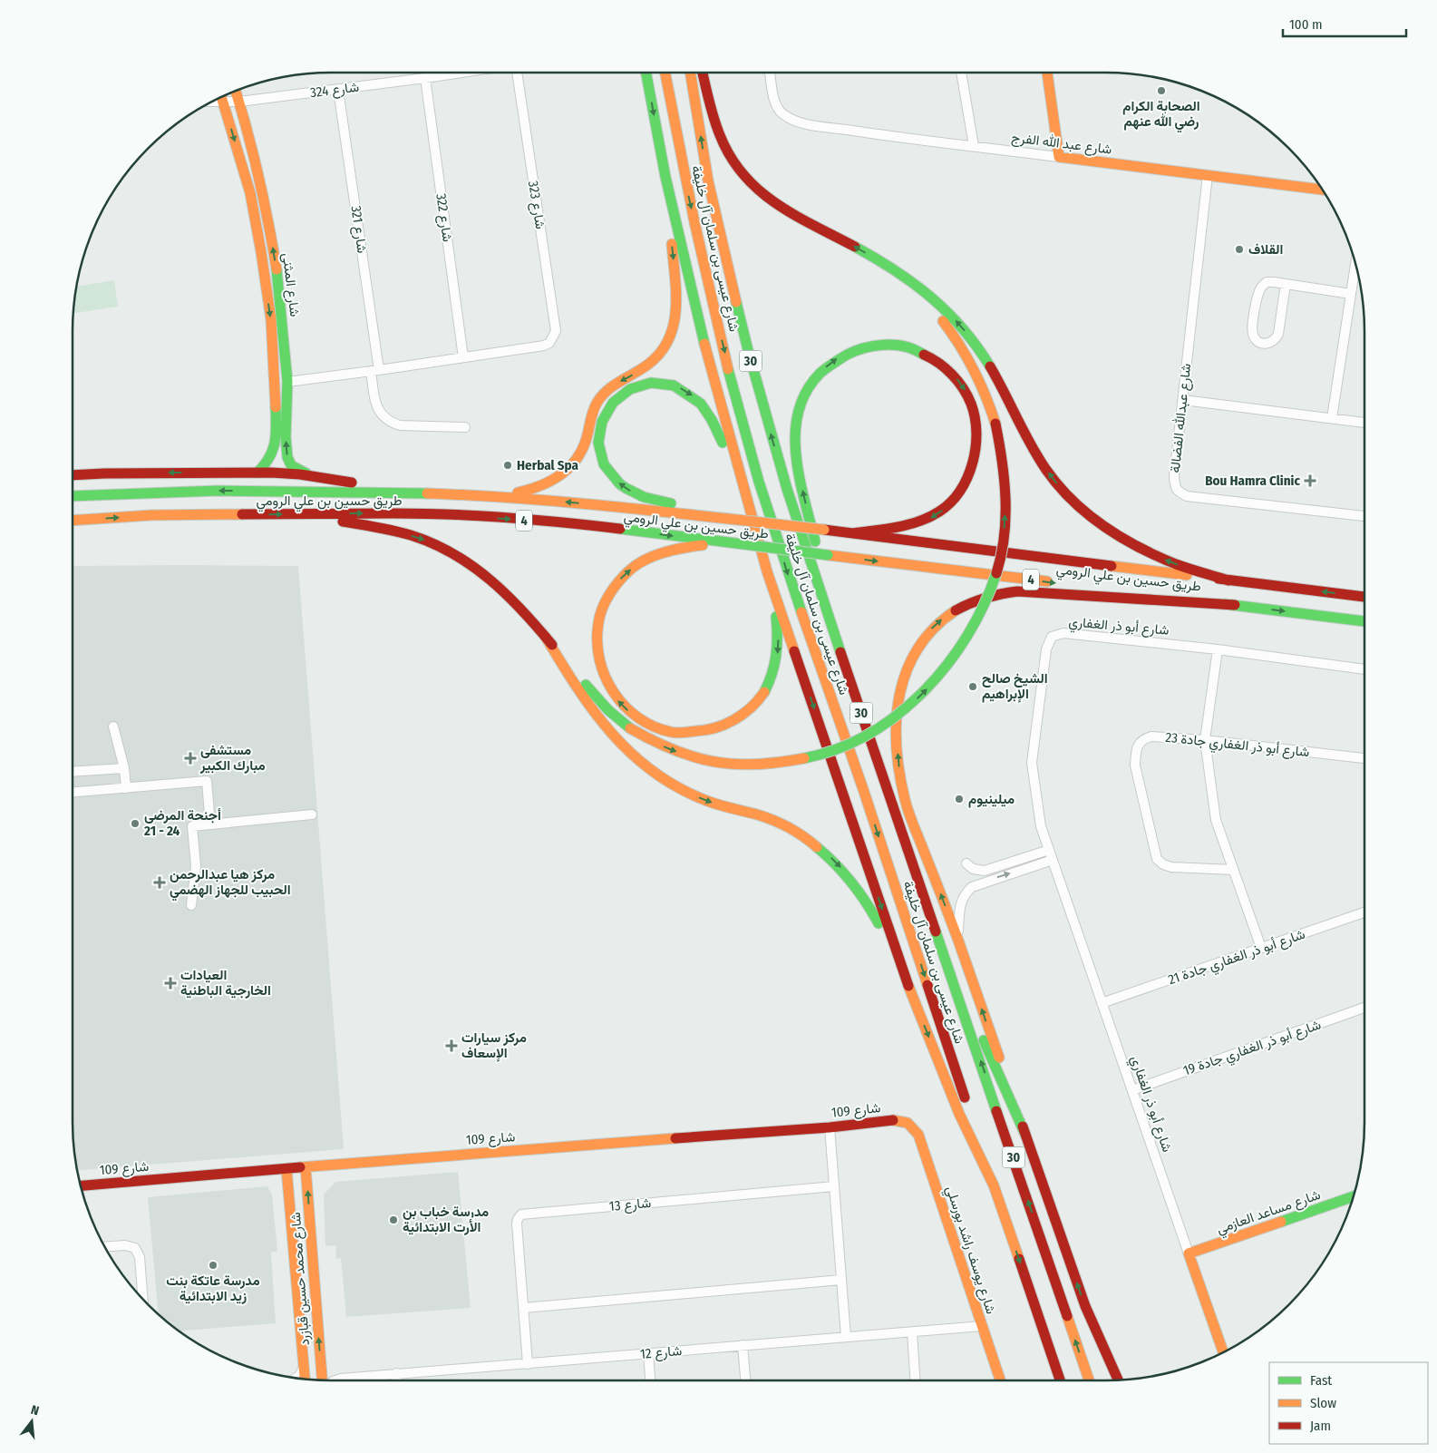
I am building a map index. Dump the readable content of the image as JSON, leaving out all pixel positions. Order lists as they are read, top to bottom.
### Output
{
  "streets": {
    "main road": [
      "شارع عبد الله الفرج",
      "شارع عيسى بن سلمان آل خليفة",
      "شارع المثنى",
      "30",
      "طريق حسين بن علي الرومي",
      "4",
      "شارع أبو ذر الغفاري",
      "شارع 109",
      "شارع مساعد العازمي",
      "شارع يوسف راشد بورسلي",
      "شارع محمد حسين قبازرد"
    ],
    "street": [
      "شارع 324",
      "شارع 323",
      "شارع 322",
      "شارع 321",
      "شارع عبدالله الفضالة",
      "شارع أبو ذر الغفاري جادة 23",
      "شارع أبو ذر الغفاري جادة 21",
      "شارع أبو ذر الغفاري جادة 19",
      "شارع 13",
      "شارع 12"
    ]
  },
  "crossings": [
    ["شارع 324", "شارع 322"],
    ["شارع 324", "شارع 321"],
    ["شارع 324", "شارع المثنى"],
    ["شارع عبد الله الفرج", "شارع عبدالله الفضالة"],
    ["شارع 323", "شارع 322"],
    ["شارع عيسى بن سلمان آل خليفة", "30"],
    ["شارع أبو ذر الغفاري", "شارع أبو ذر الغفاري جادة 21"],
    ["شارع أبو ذر الغفاري", "شارع أبو ذر الغفاري جادة 19"],
    ["شارع أبو ذر الغفاري", "شارع مساعد العازمي"],
    ["شارع 109", "شارع يوسف راشد بورسلي"],
    ["شارع 109", "شارع محمد حسين قبازرد"],
    ["شارع 13", "شارع 12"],
    ["شارع يوسف راشد بورسلي", "شارع 12"]
  ],
  "places": {
    "other": [
      "الصحابة الكرام رضي الله عنهم",
      "القلاف",
      "Herbal Spa",
      "الشيخ صالح الإبراهيم",
      "ميلينيوم",
      "أجنحة المرضى 21 - 24",
      "مدرسة خباب بن الأرت الابتدائية",
      "مدرسة عاتكة بنت زيد الابتدائية"
    ],
    "health": [
      "Bou Hamra Clinic",
      "مستشفى مبارك الكبير",
      "مركز هيا عبدالرحمن الحبيب للجهاز الهضمي",
      "العيادات الخارجية الباطنية",
      "مركز سيارات الإسعاف"
    ]
  },
  "legend": ["Fast", "Slow", "Jam"],
  "scale_bar": "100 m",
  "north": "top"
}
